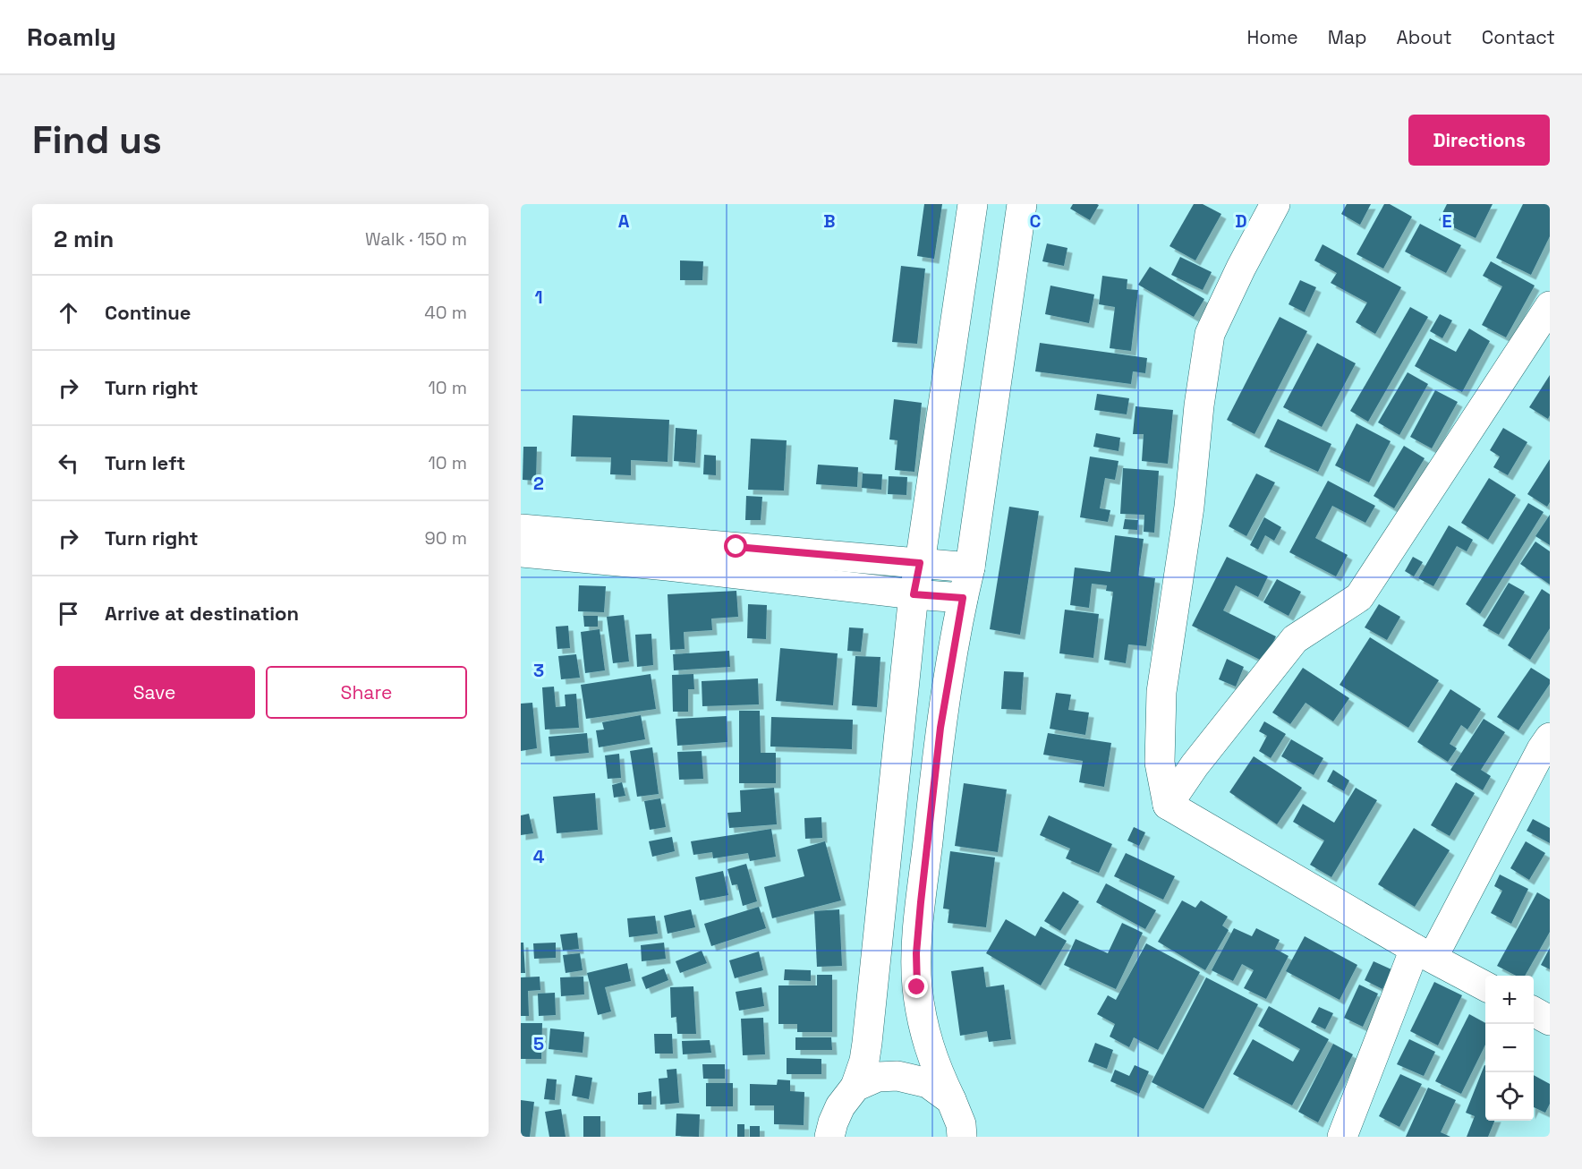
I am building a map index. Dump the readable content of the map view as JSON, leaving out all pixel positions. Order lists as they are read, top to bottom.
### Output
{
  "page": {
    "header": "Roamly",
    "nav": [
      "Home",
      "Map",
      "About",
      "Contact"
    ],
    "buttons": [
      "Directions",
      ["Save", "Share"]
    ],
    "title": "Find us",
    "heading": ["2 min", "Walk · 150 m"],
    "list": [
      ["Continue", "40 m"],
      ["Turn right", "10 m"],
      ["Turn left", "10 m"],
      ["Turn right", "90 m"],
      "Arrive at destination"
    ],
    "map_buttons": ["+", "−"]
  },
  "grid": {
    "columns": [
      "A",
      "B",
      "C",
      "D",
      "E"
    ],
    "rows": [
      "1",
      "2",
      "3",
      "4",
      "5"
    ]
  }
}
